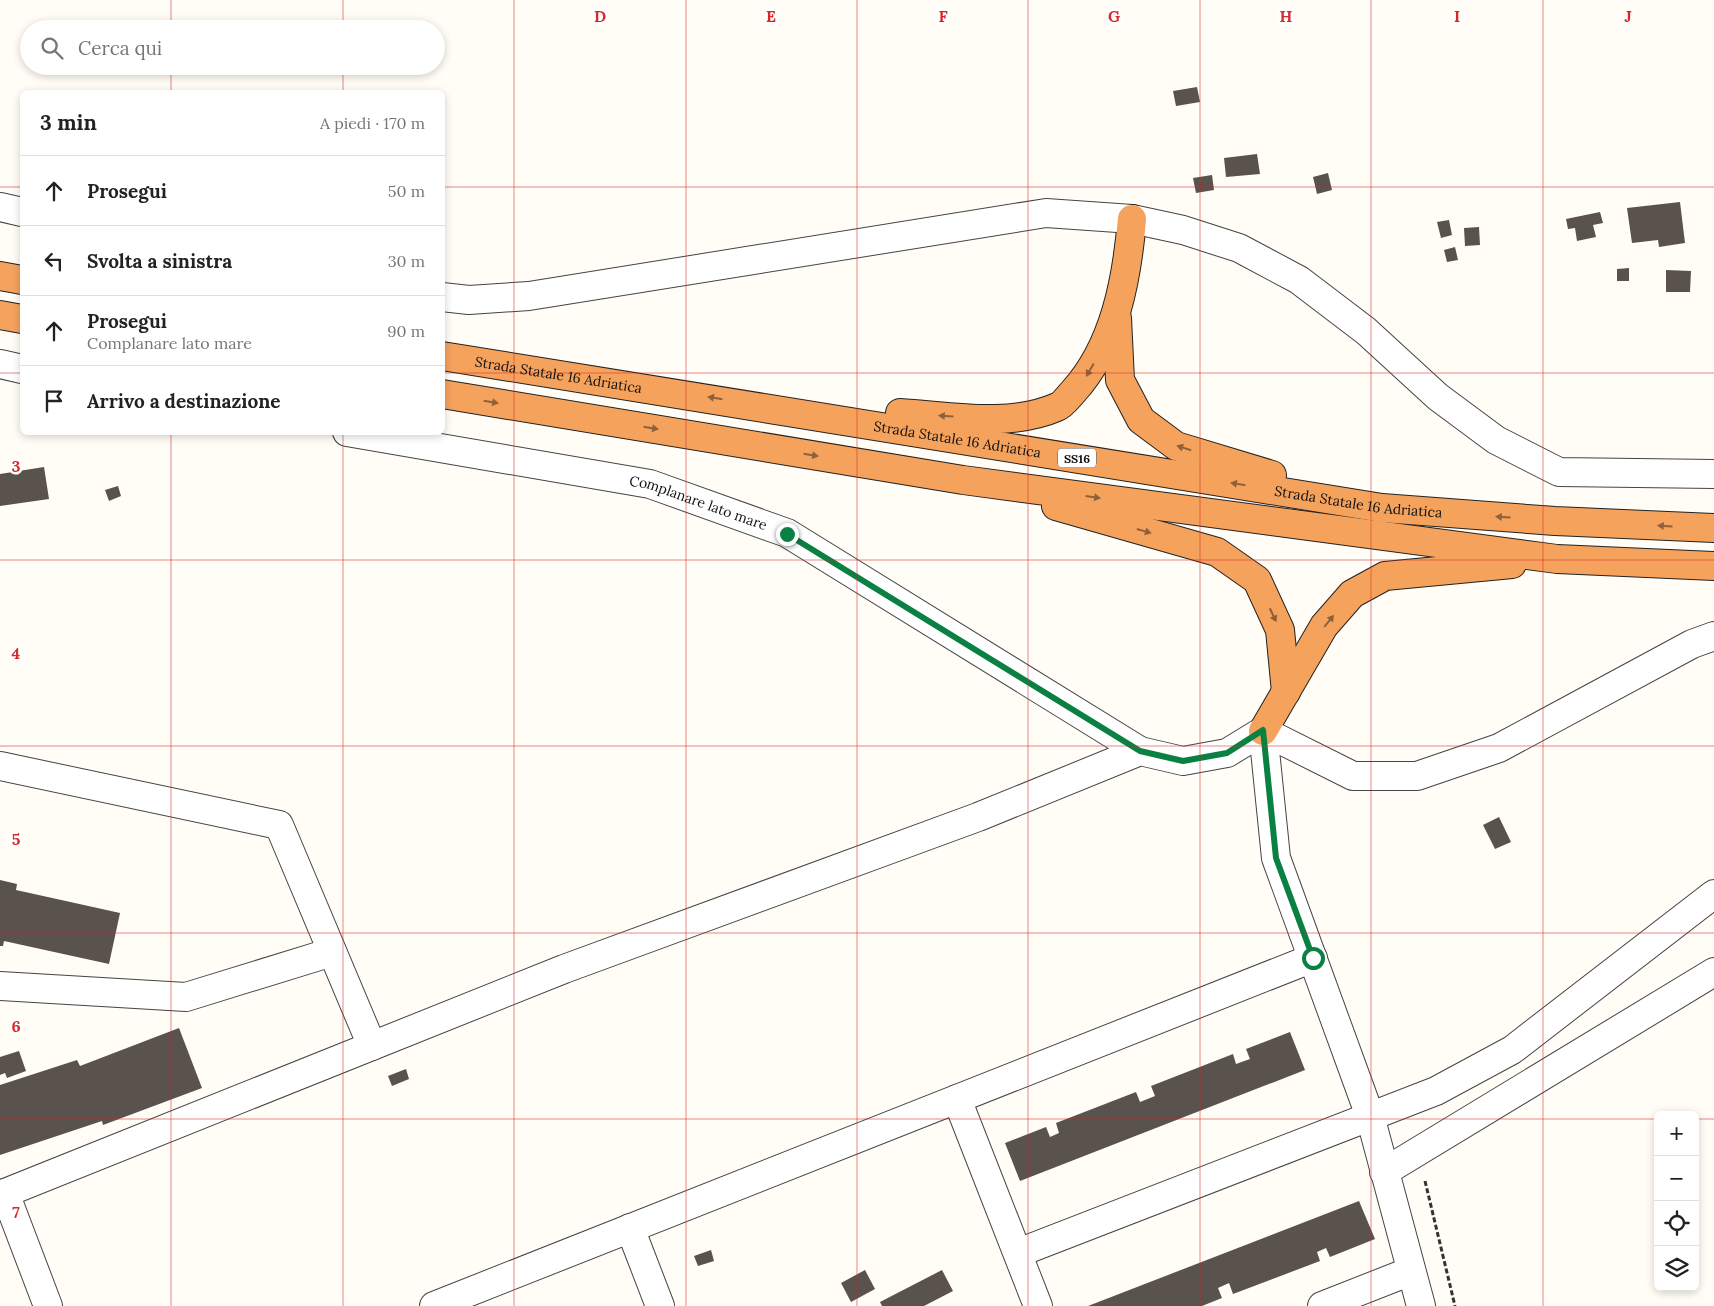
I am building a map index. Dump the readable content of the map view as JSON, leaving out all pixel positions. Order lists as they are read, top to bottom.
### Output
{
  "streets": {
    "highway": ["Strada Statale 16 Adriatica", "SS16"],
    "street": ["Complanare lato mare"]
  },
  "crossings": [
    ["Strada Statale 16 Adriatica", "SS16"]
  ],
  "page": {
    "search": "Cerca qui",
    "heading": ["3 min", "A piedi · 170 m"],
    "list": [
      ["Prosegui", "50 m"],
      ["Svolta a sinistra", "30 m"],
      ["Prosegui", "Complanare lato mare", "90 m"],
      "Arrivo a destinazione"
    ],
    "map_buttons": ["+", "−"]
  },
  "grid": {
    "columns": [
      "D",
      "E",
      "F",
      "G",
      "H",
      "I",
      "J"
    ],
    "rows": [
      "3",
      "4",
      "5",
      "6",
      "7"
    ]
  }
}
